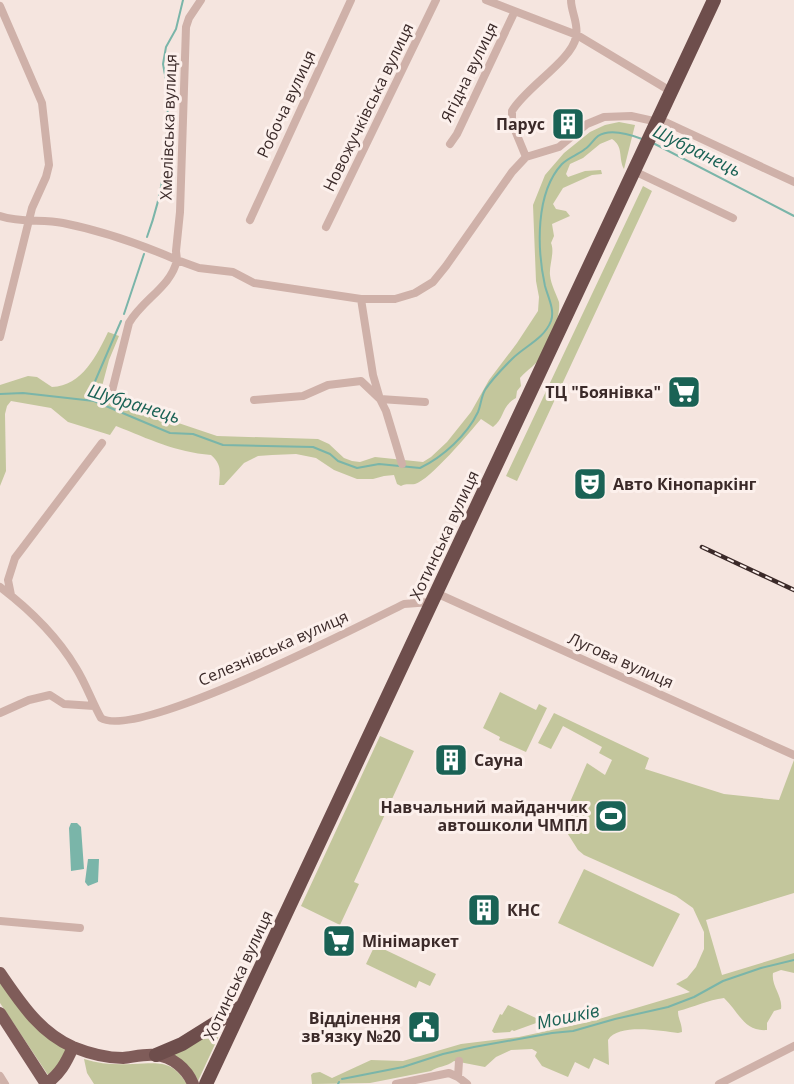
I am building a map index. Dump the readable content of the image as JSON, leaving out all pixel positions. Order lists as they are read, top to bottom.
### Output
{
  "streets": {
    "highway": ["Хотинська вулиця"],
    "street": [
      "Ягідна вулиця",
      "Робоча вулиця",
      "Новожучківська вулиця",
      "Хмелівська вулиця",
      "Селезнівська вулиця",
      "Лугова вулиця"
    ]
  },
  "crossings": [
    ["Хотинська вулиця", "Селезнівська вулиця"],
    ["Хотинська вулиця", "Лугова вулиця"],
    ["Селезнівська вулиця", "Лугова вулиця"]
  ],
  "water": ["Шубранець", "Мошків"],
  "places": {
    "building": ["Парус", "Сауна", "КНС"],
    "supermarket": ["ТЦ \"Боянівка\"", "Мінімаркет"],
    "theatre": ["Авто Кінопаркінг"],
    "sports": ["Навчальний майданчик автошколи ЧМПЛ"],
    "public building": ["Відділення зв'язку №20"]
  }
}
